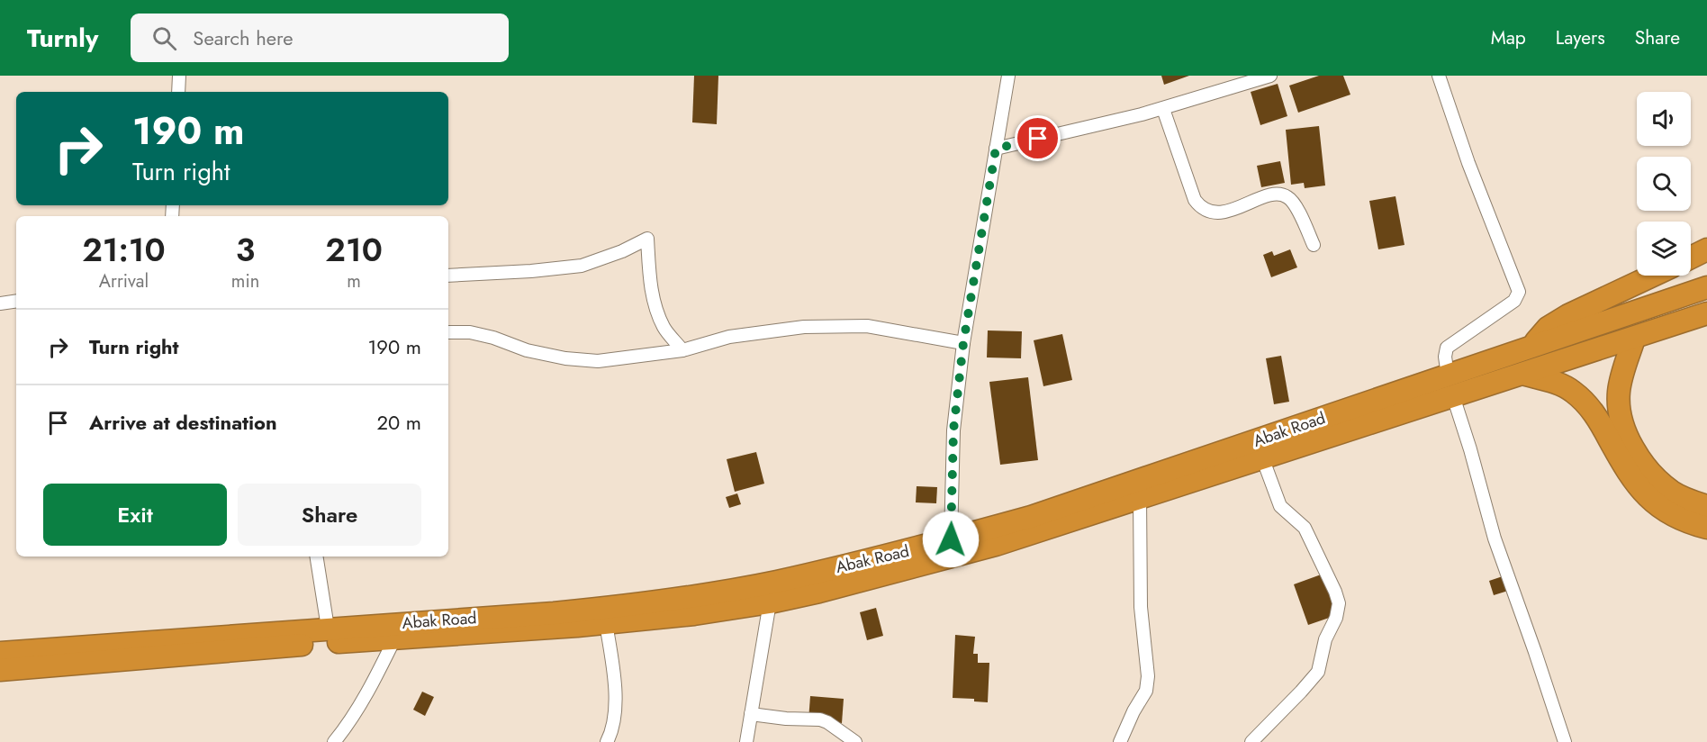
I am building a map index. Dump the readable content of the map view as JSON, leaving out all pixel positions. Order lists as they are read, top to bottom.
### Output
{
  "streets": {
    "highway": ["Abak Road"]
  },
  "page": {
    "header": "Turnly",
    "search": "Search here",
    "nav": ["Map", "Layers", "Share"],
    "turn": ["190 m", "Turn right"],
    "eta": [
      "21:10",
      "Arrival",
      "3",
      "min",
      "210",
      "m"
    ],
    "list": [
      {
        "name": "Turn right",
        "value": "190 m"
      },
      {
        "name": "Arrive at destination",
        "value": "20 m"
      }
    ],
    "buttons": ["Exit", "Share"]
  }
}
